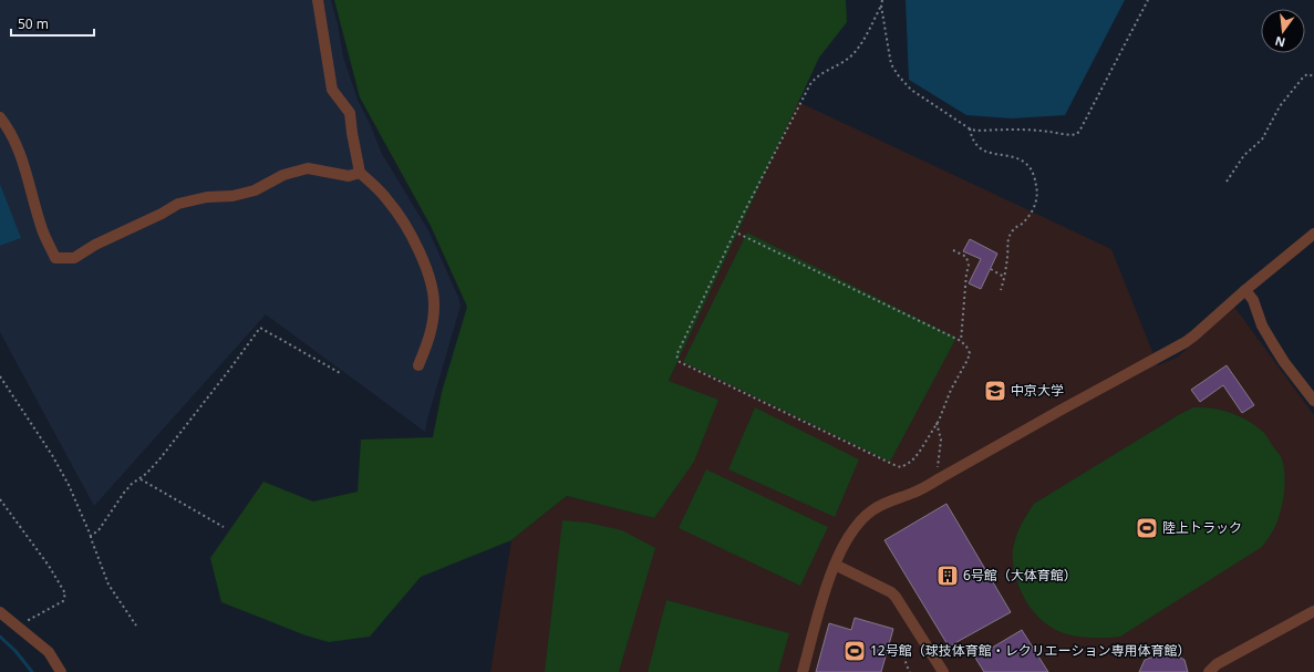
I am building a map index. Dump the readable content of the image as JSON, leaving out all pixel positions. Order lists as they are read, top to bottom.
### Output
{
  "places": {
    "school or university": ["中京大学"],
    "sports": ["陸上トラック", "12号館（球技体育館・レクリエーション専用体育館）"],
    "building": ["6号館（大体育館）"]
  },
  "scale_bar": "50 m",
  "north": "bottom"
}
